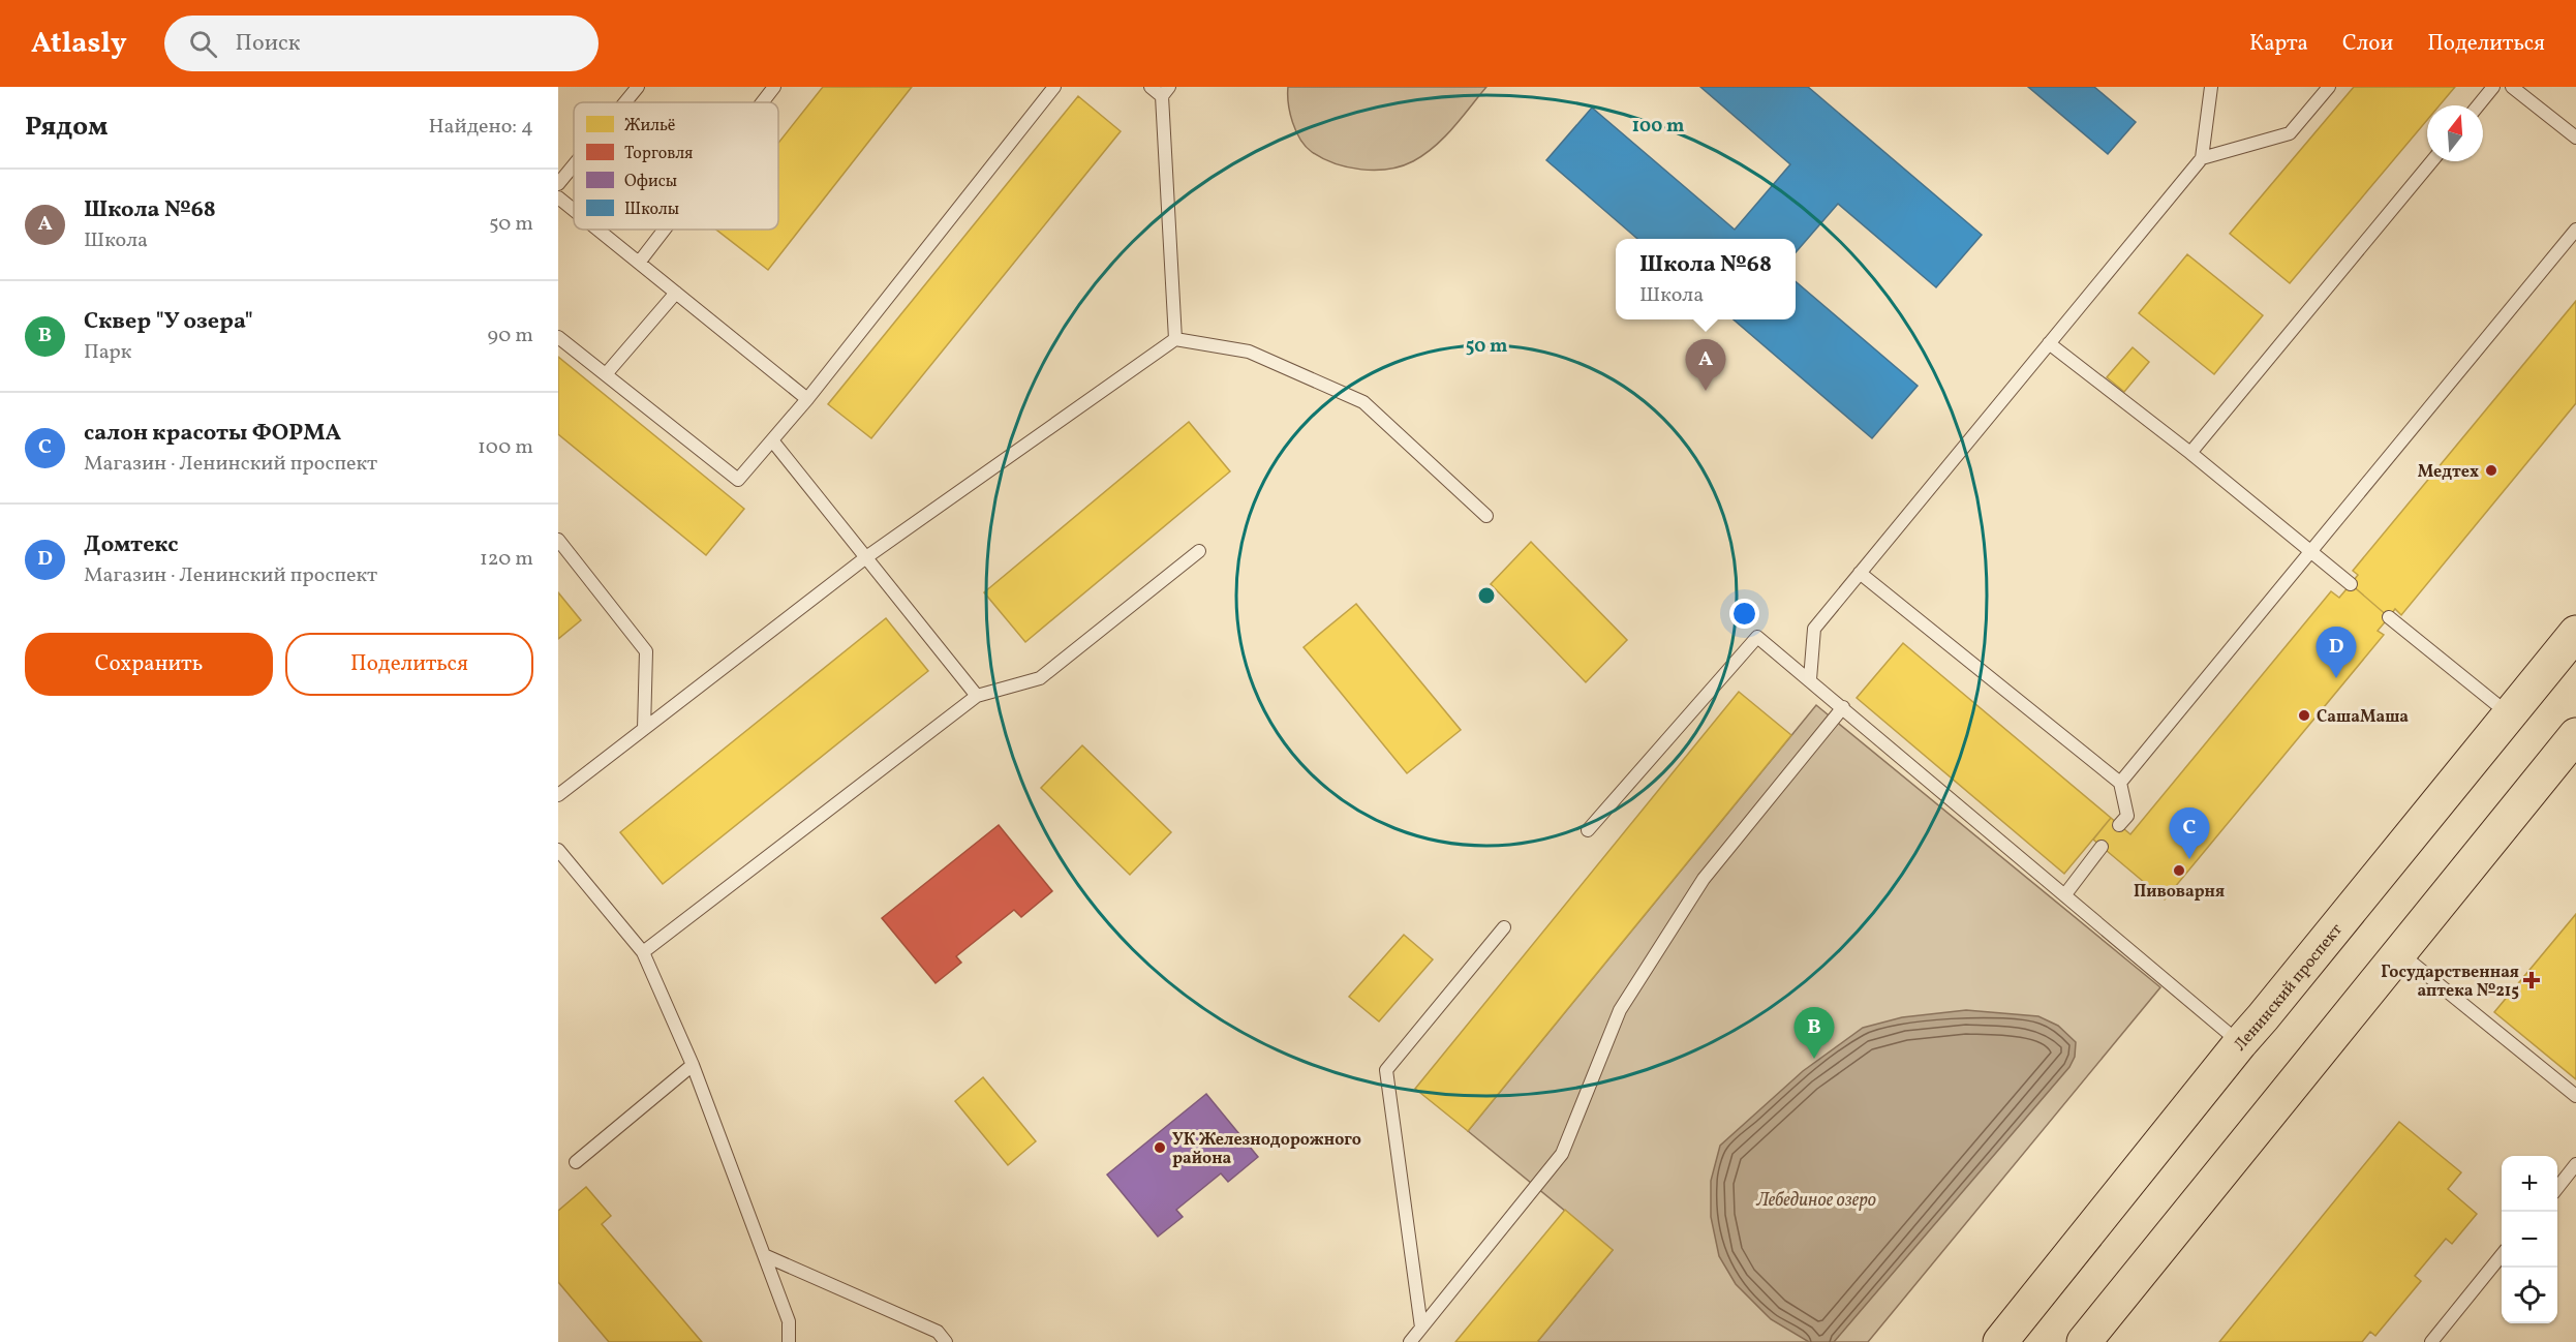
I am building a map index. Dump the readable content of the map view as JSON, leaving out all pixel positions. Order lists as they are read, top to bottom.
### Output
{
  "streets": {
    "main road": ["Ленинский проспект"]
  },
  "water": ["Лебединое озеро"],
  "places": {
    "other": [
      "Медтех",
      "СашаМаша",
      "Пивоварня",
      "УК Железнодорожного района"
    ],
    "health": ["Государственная аптека №215"]
  },
  "legend": [
    "Жильё",
    "Торговля",
    "Офисы",
    "Школы"
  ],
  "north": "top",
  "page": {
    "header": "Atlasly",
    "search": "Поиск",
    "nav": ["Карта", "Слои", "Поделиться"],
    "heading": ["Рядом", "Найдено: 4"],
    "list": [
      {
        "mark": "A",
        "name": "Школа №68",
        "note": "Школа",
        "value": "50 m"
      },
      {
        "mark": "B",
        "name": "Сквер \"У озера\"",
        "note": "Парк",
        "value": "90 m"
      },
      {
        "mark": "C",
        "name": "салон красоты ФОРМА",
        "note": "Магазин · Ленинский проспект",
        "value": "100 m"
      },
      {
        "mark": "D",
        "name": "Домтекс",
        "note": "Магазин · Ленинский проспект",
        "value": "120 m"
      }
    ],
    "popup": ["Школа №68", "Школа"],
    "pins": [
      "A",
      "D",
      "C",
      "B"
    ],
    "buttons": ["Сохранить", "Поделиться"],
    "map_buttons": ["+", "−"]
  },
  "rings": ["100 m", "50 m"]
}
